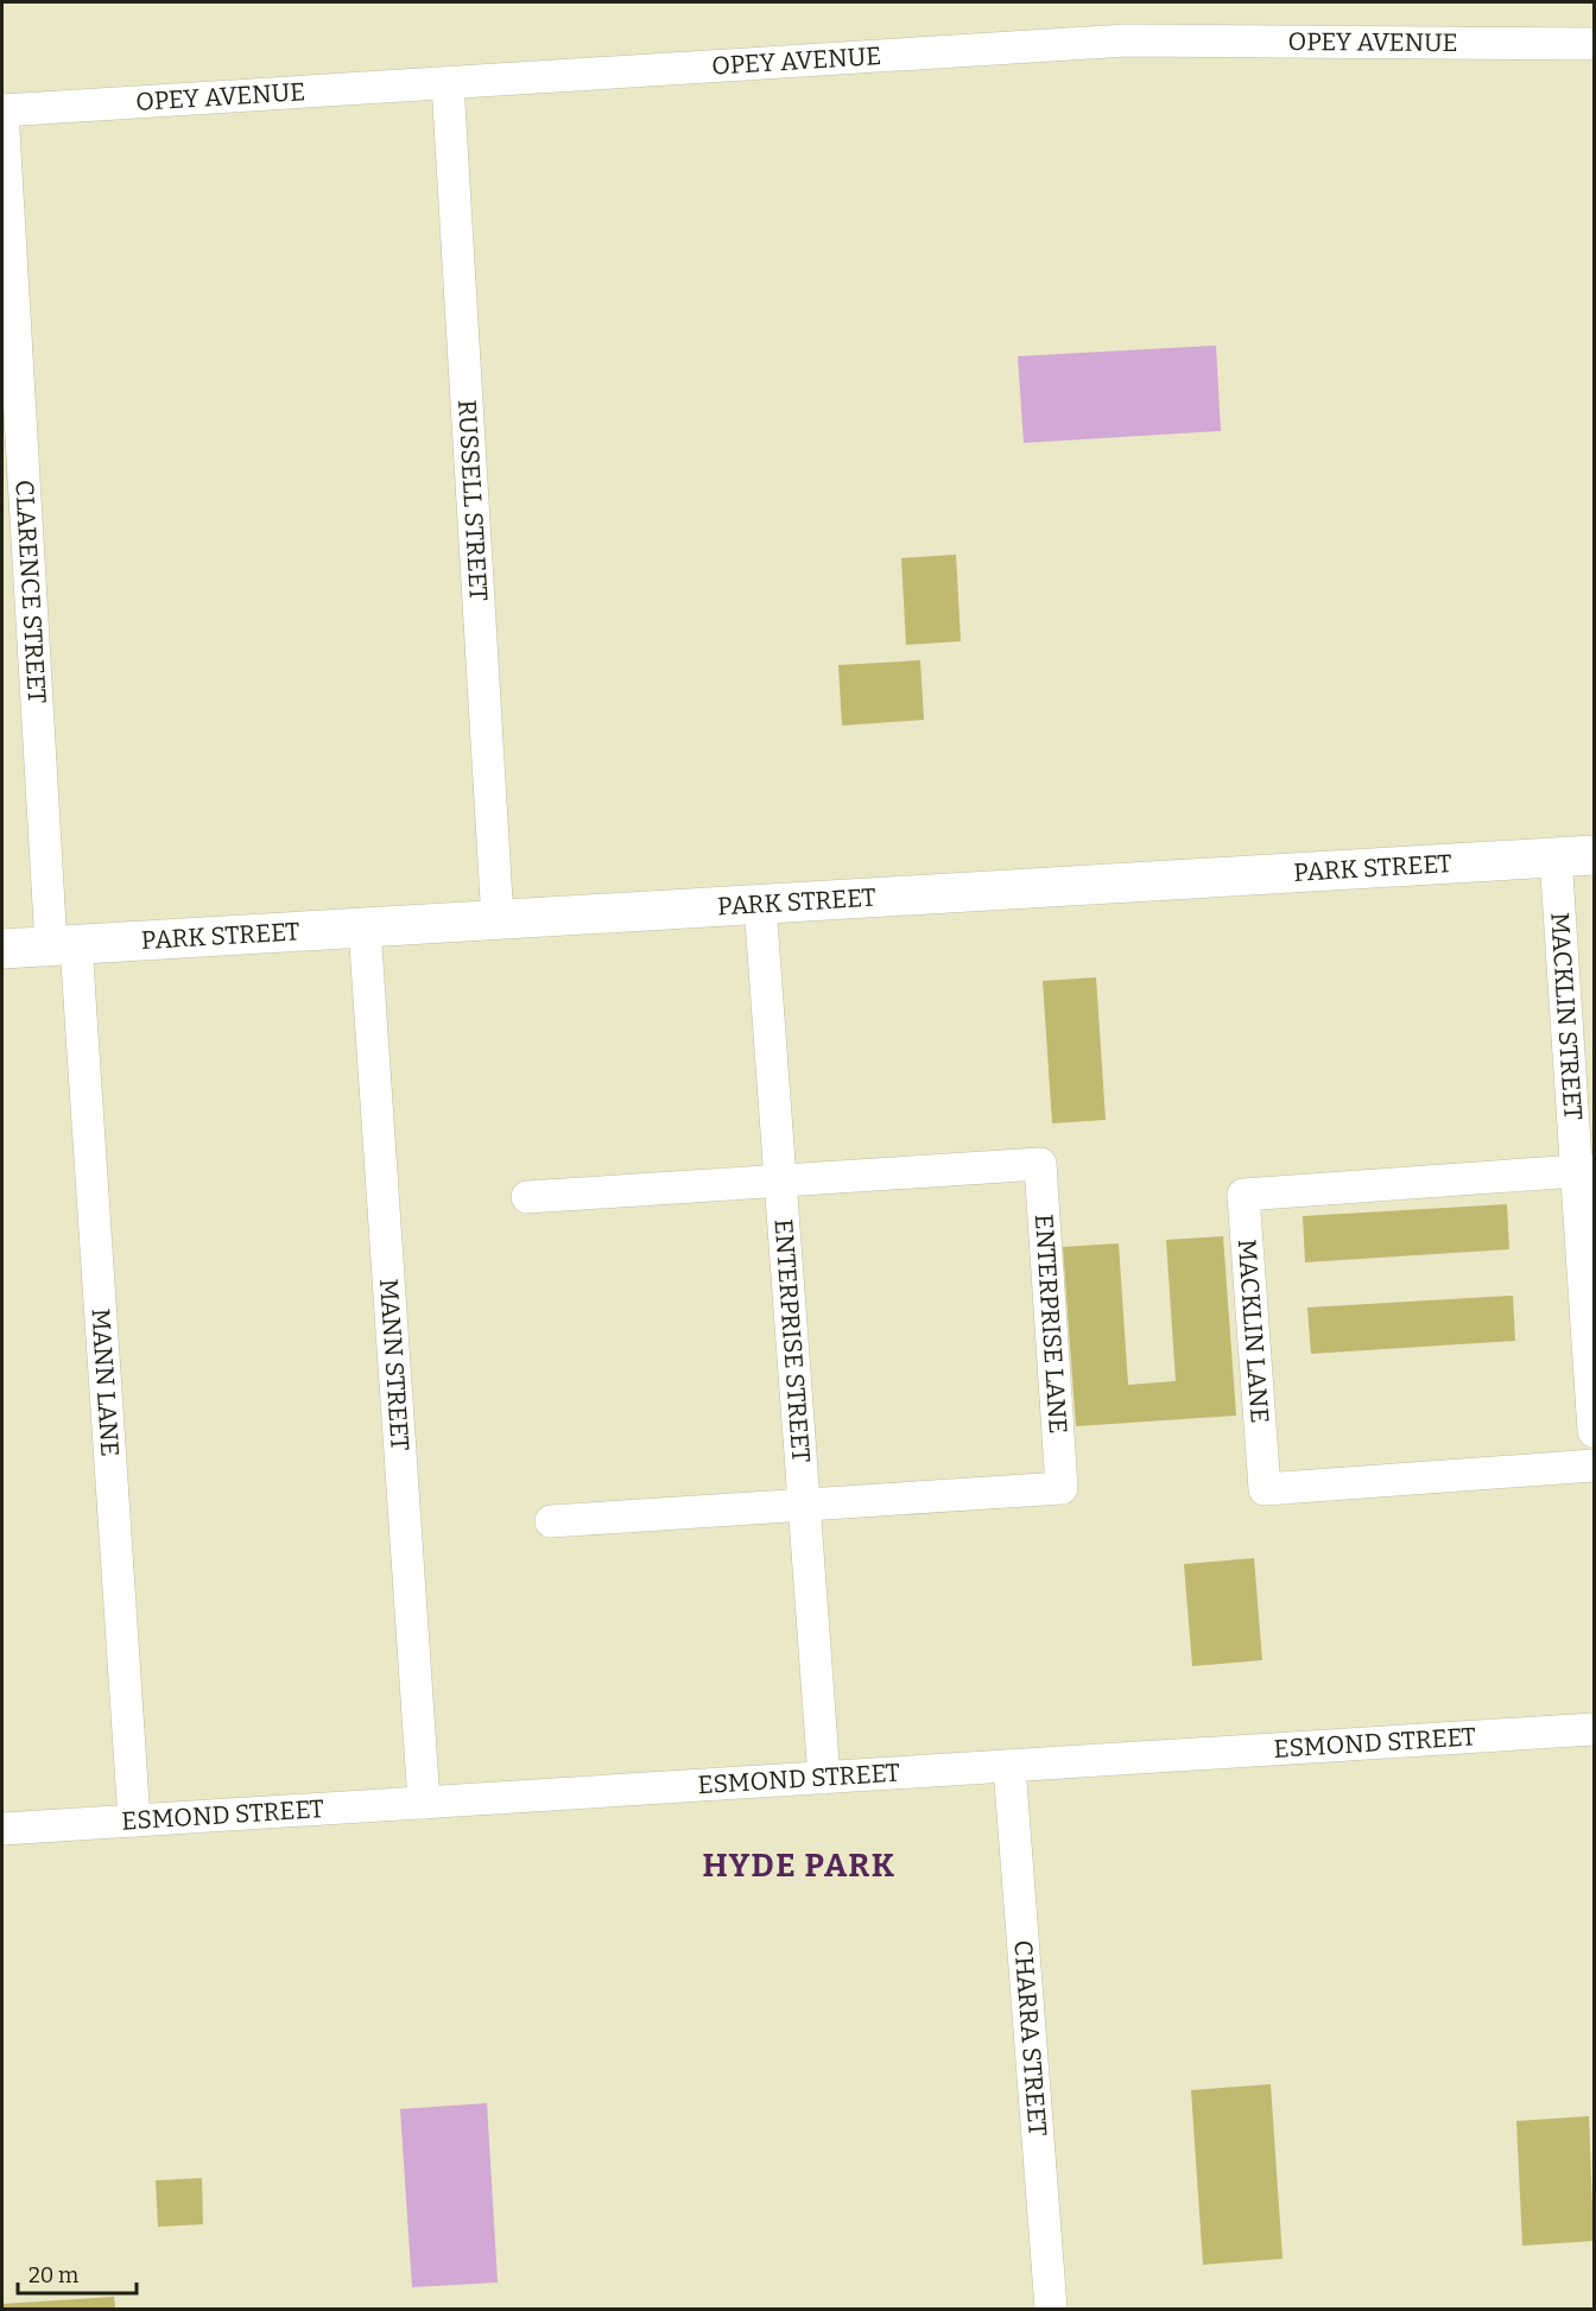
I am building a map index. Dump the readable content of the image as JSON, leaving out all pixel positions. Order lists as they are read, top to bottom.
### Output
{
  "streets": {
    "street": [
      "OPEY AVENUE",
      "RUSSELL STREET",
      "CLARENCE STREET",
      "PARK STREET",
      "MACKLIN STREET",
      "ENTERPRISE LANE",
      "MACKLIN LANE",
      "ENTERPRISE STREET",
      "MANN STREET",
      "MANN LANE",
      "ESMOND STREET",
      "CHARRA STREET"
    ]
  },
  "crossings": [
    ["OPEY AVENUE", "RUSSELL STREET"],
    ["OPEY AVENUE", "CLARENCE STREET"],
    ["RUSSELL STREET", "PARK STREET"],
    ["CLARENCE STREET", "PARK STREET"],
    ["CLARENCE STREET", "MANN LANE"],
    ["PARK STREET", "MACKLIN STREET"],
    ["PARK STREET", "ENTERPRISE STREET"],
    ["PARK STREET", "MANN STREET"],
    ["PARK STREET", "MANN LANE"],
    ["MACKLIN STREET", "MACKLIN LANE"],
    ["ENTERPRISE LANE", "ENTERPRISE STREET"],
    ["ENTERPRISE STREET", "ESMOND STREET"],
    ["MANN STREET", "ESMOND STREET"],
    ["MANN LANE", "ESMOND STREET"],
    ["ESMOND STREET", "CHARRA STREET"]
  ],
  "districts": ["HYDE PARK"],
  "scale_bar": "20 m"
}
